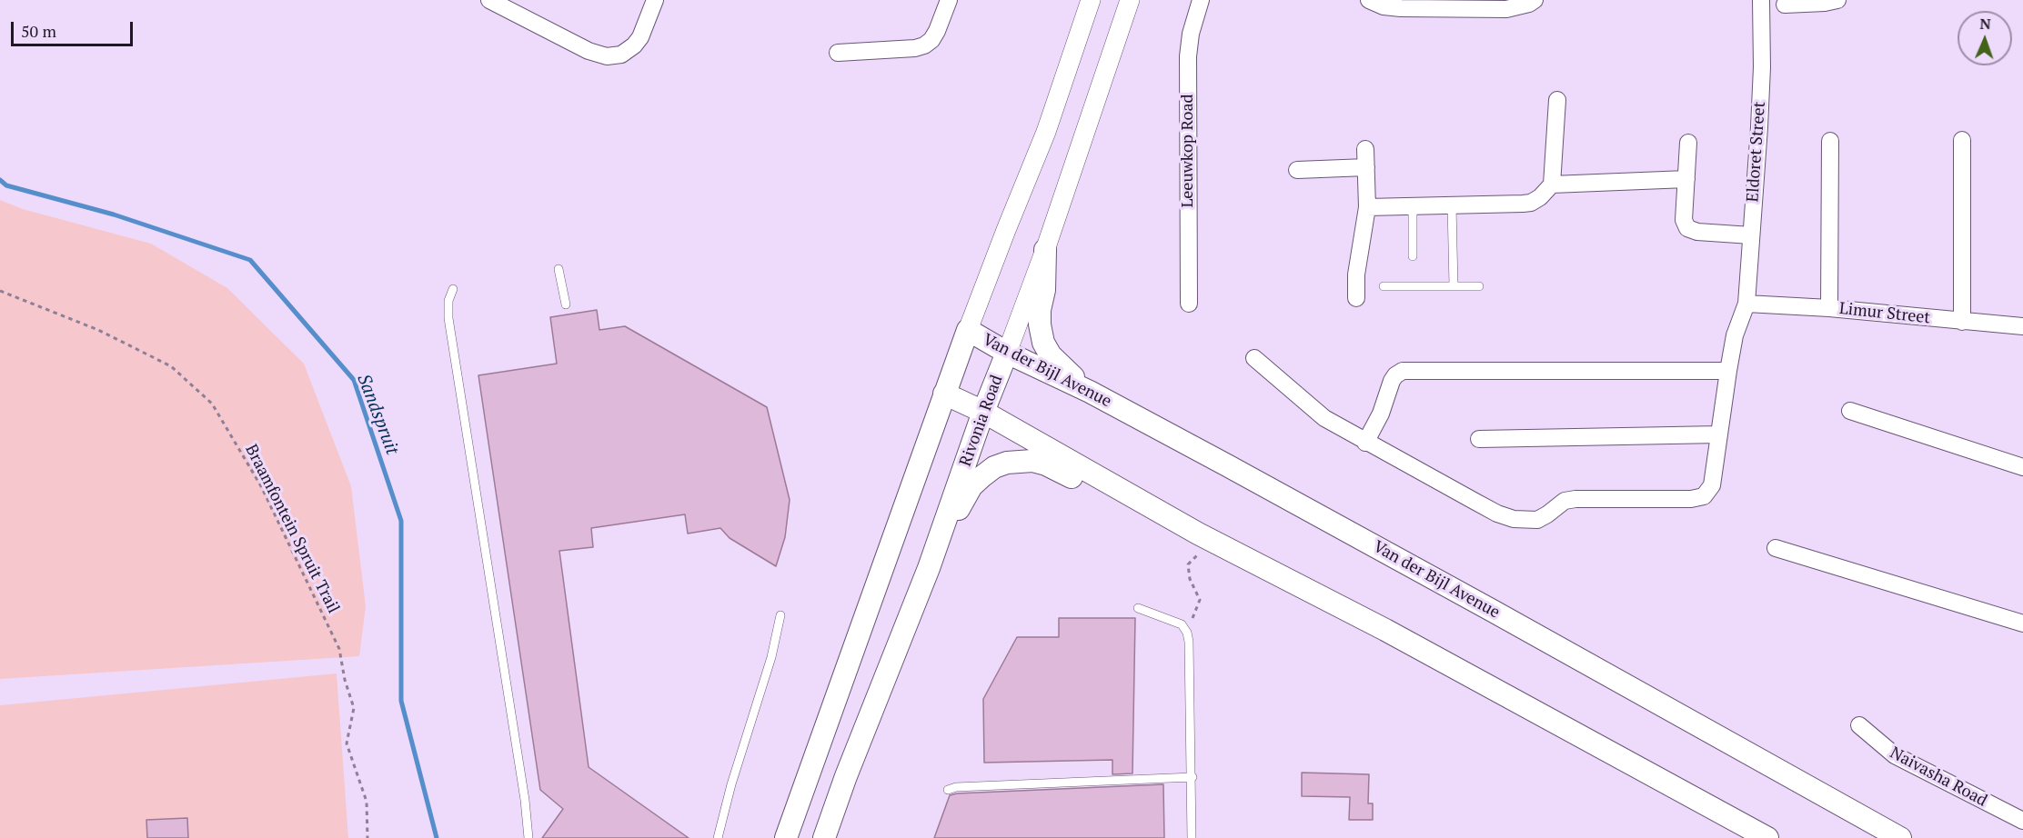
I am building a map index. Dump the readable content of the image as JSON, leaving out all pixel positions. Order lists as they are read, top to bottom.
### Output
{
  "streets": {
    "main road": ["Van der Bijl Avenue", "Rivonia Road"],
    "street": [
      "Leeuwkop Road",
      "Eldoret Street",
      "Limur Street",
      "Naivasha Road"
    ],
    "path": ["Braamfontein Spruit Trail"]
  },
  "crossings": [
    ["Eldoret Street", "Limur Street"],
    ["Van der Bijl Avenue", "Rivonia Road"]
  ],
  "water": ["Sandspruit"],
  "scale_bar": "50 m",
  "north": "top"
}
